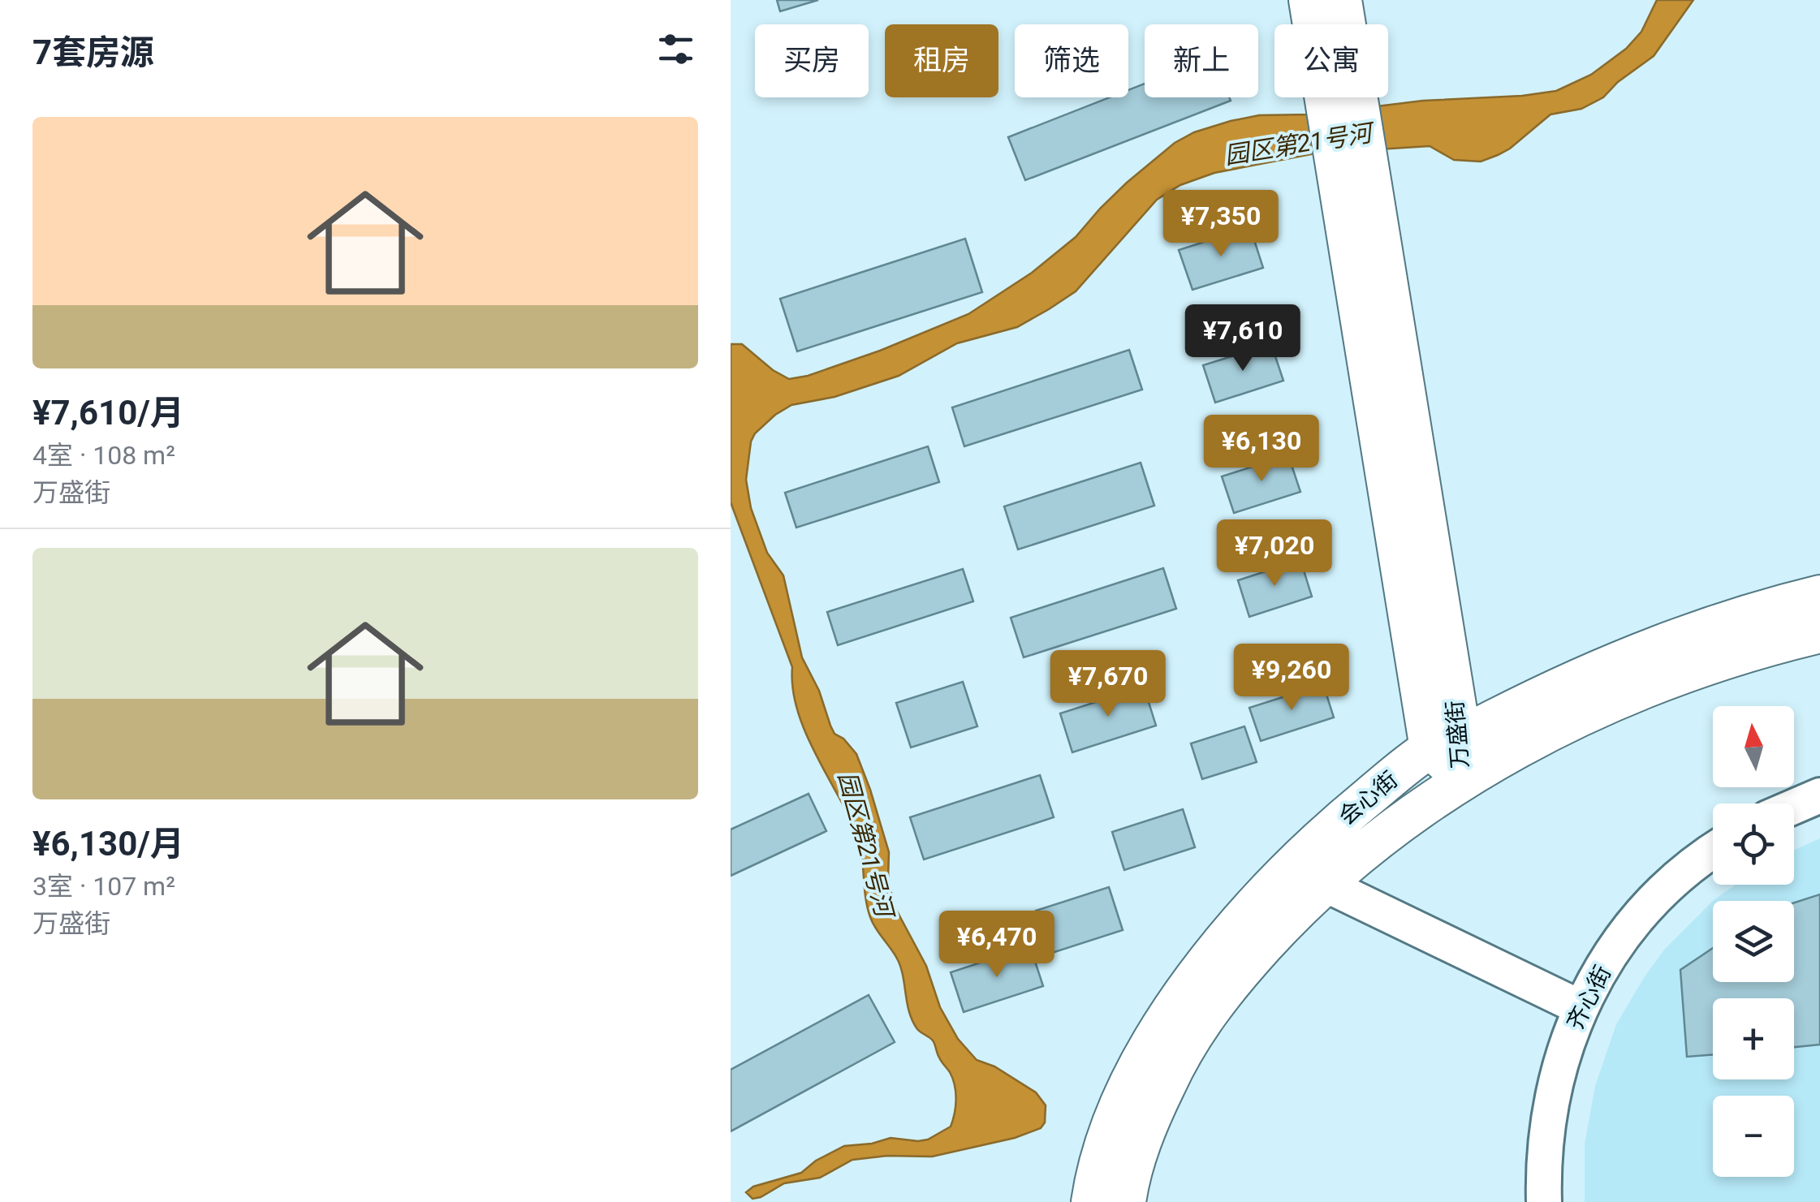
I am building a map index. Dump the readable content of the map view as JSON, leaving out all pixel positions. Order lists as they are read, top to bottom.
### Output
{
  "streets": {
    "main road": ["万盛街", "会心街"],
    "street": ["齐心街"]
  },
  "crossings": [
    ["万盛街", "会心街"]
  ],
  "water": ["园区第21号河"],
  "north": "top",
  "page": {
    "heading": "7套房源",
    "chip": [
      "买房",
      "租房",
      "筛选",
      "新上",
      "公寓"
    ],
    "list": [
      {
        "name": "¥7,610/月",
        "note": "4室 · 108 m² · 万盛街"
      },
      {
        "name": "¥6,130/月",
        "note": "3室 · 107 m² · 万盛街"
      }
    ],
    "price": [
      "¥7,350",
      "¥7,610",
      "¥6,130",
      "¥7,020",
      "¥9,260",
      "¥7,670",
      "¥6,470"
    ],
    "map_buttons": ["+", "−"]
  }
}
